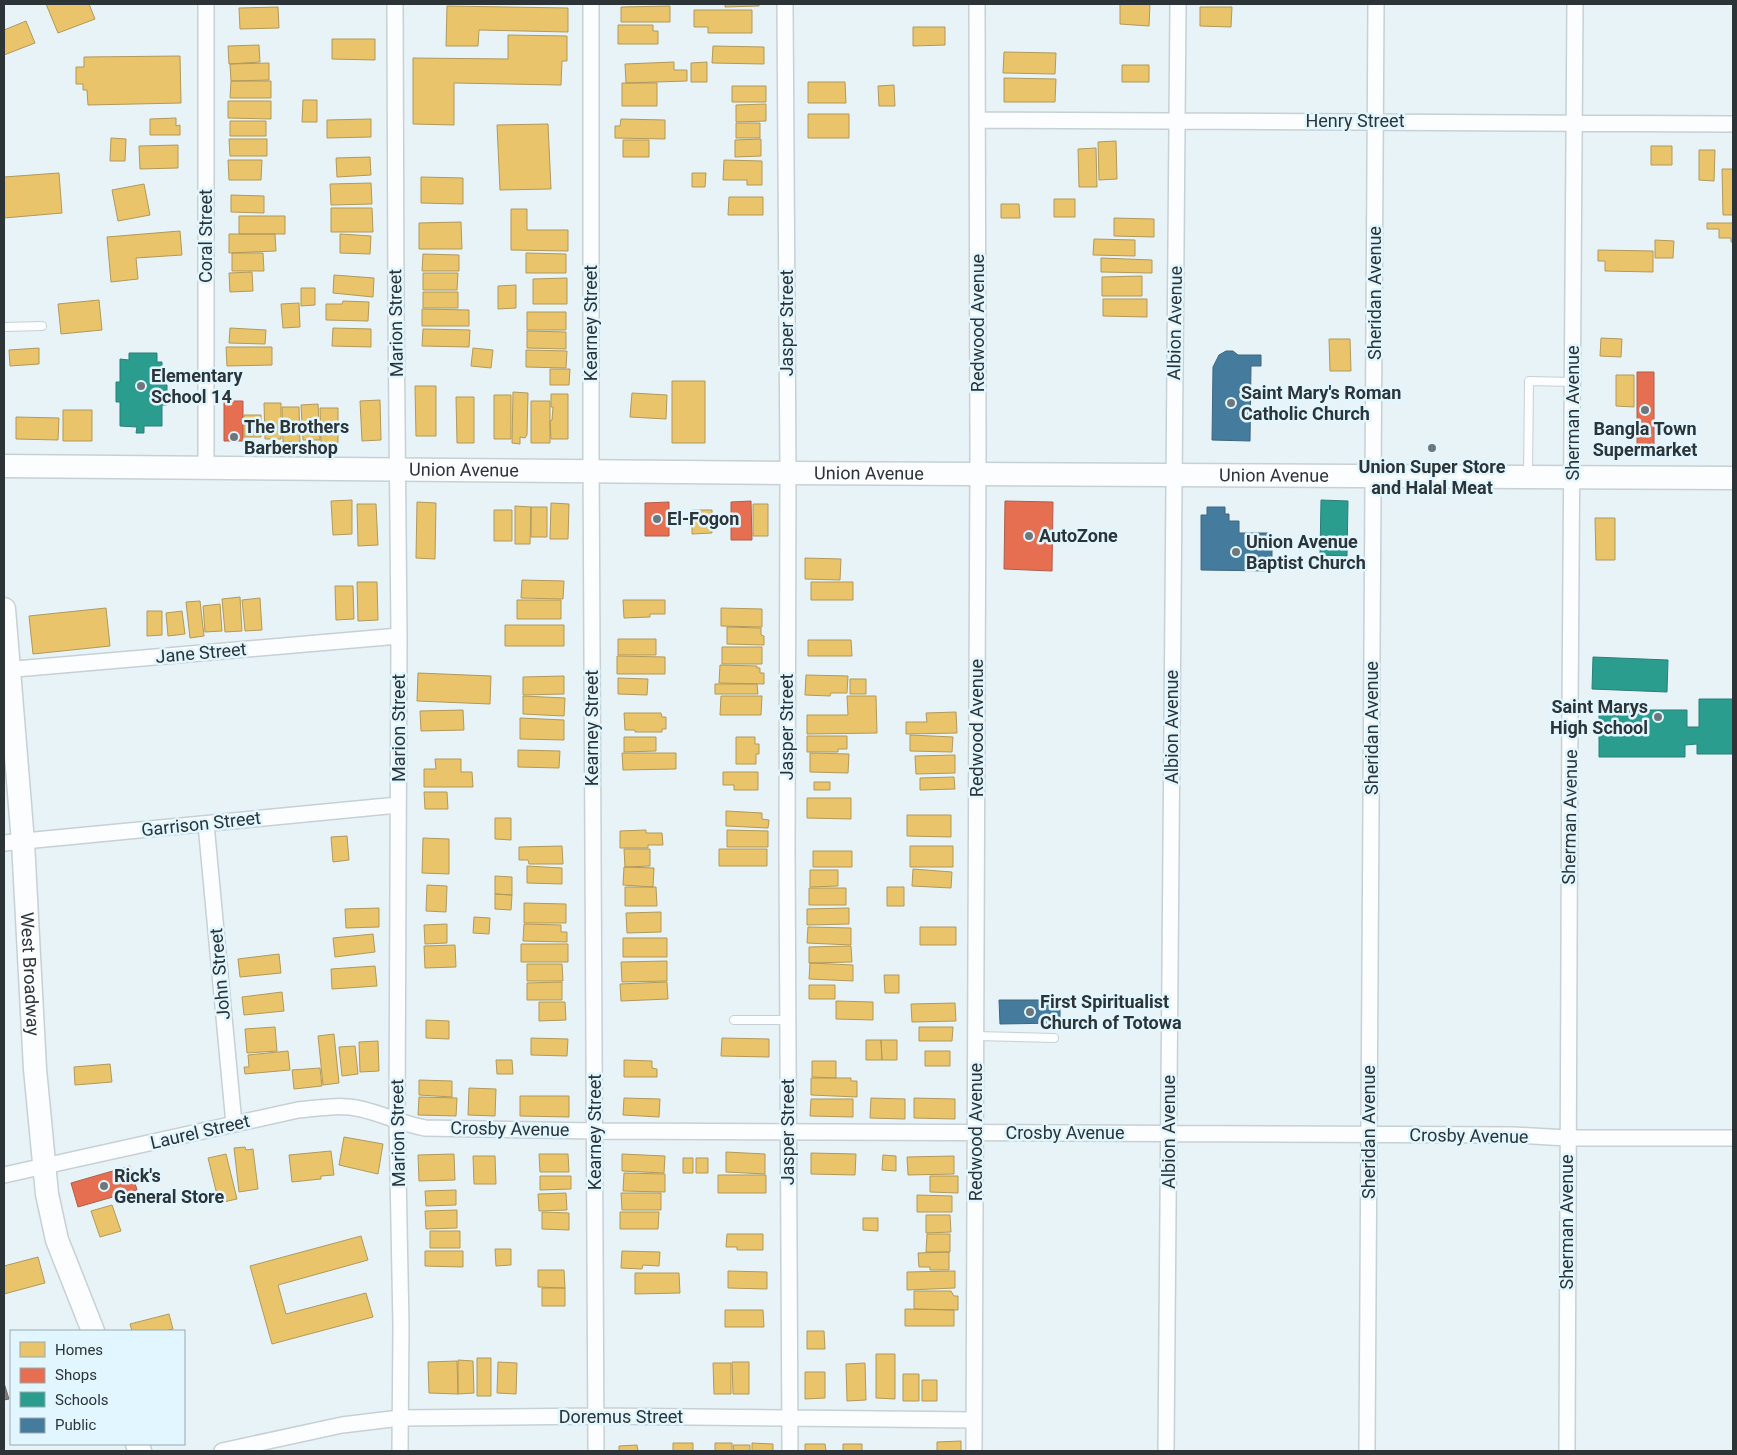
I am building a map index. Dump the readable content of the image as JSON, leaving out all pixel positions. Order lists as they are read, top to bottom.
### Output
{
  "streets": {
    "main road": ["Union Avenue", "West Broadway"],
    "street": [
      "Henry Street",
      "Coral Street",
      "Sheridan Avenue",
      "Marion Street",
      "Kearney Street",
      "Jasper Street",
      "Redwood Avenue",
      "Albion Avenue",
      "Sherman Avenue",
      "Jane Street",
      "Garrison Street",
      "John Street",
      "Crosby Avenue",
      "Laurel Street",
      "Doremus Street"
    ]
  },
  "crossings": [
    ["Henry Street", "Sheridan Avenue"],
    ["Henry Street", "Redwood Avenue"],
    ["Henry Street", "Albion Avenue"],
    ["Henry Street", "Sherman Avenue"],
    ["Coral Street", "Union Avenue"],
    ["Sheridan Avenue", "Union Avenue"],
    ["Sheridan Avenue", "Crosby Avenue"],
    ["Marion Street", "Union Avenue"],
    ["Marion Street", "Jane Street"],
    ["Marion Street", "Garrison Street"],
    ["Marion Street", "Crosby Avenue"],
    ["Marion Street", "Laurel Street"],
    ["Marion Street", "Doremus Street"],
    ["Kearney Street", "Union Avenue"],
    ["Kearney Street", "Crosby Avenue"],
    ["Kearney Street", "Doremus Street"],
    ["Jasper Street", "Union Avenue"],
    ["Jasper Street", "Crosby Avenue"],
    ["Jasper Street", "Doremus Street"],
    ["Redwood Avenue", "Union Avenue"],
    ["Redwood Avenue", "Crosby Avenue"],
    ["Redwood Avenue", "Doremus Street"],
    ["Albion Avenue", "Union Avenue"],
    ["Albion Avenue", "Crosby Avenue"],
    ["Sherman Avenue", "Union Avenue"],
    ["Sherman Avenue", "Crosby Avenue"],
    ["Jane Street", "West Broadway"],
    ["Garrison Street", "West Broadway"],
    ["Garrison Street", "John Street"],
    ["West Broadway", "Laurel Street"],
    ["John Street", "Laurel Street"],
    ["Crosby Avenue", "Laurel Street"]
  ],
  "places": [
    "Elementary School 14",
    "Saint Mary's Roman Catholic Church",
    "Bangla Town Supermarket",
    "The Brothers Barbershop",
    "Union Super Store and Halal Meat",
    "El-Fogon",
    "AutoZone",
    "Union Avenue Baptist Church",
    "Saint Marys High School",
    "First Spiritualist Church of Totowa",
    "Rick's General Store"
  ],
  "legend": [
    "Homes",
    "Shops",
    "Schools",
    "Public"
  ]
}
